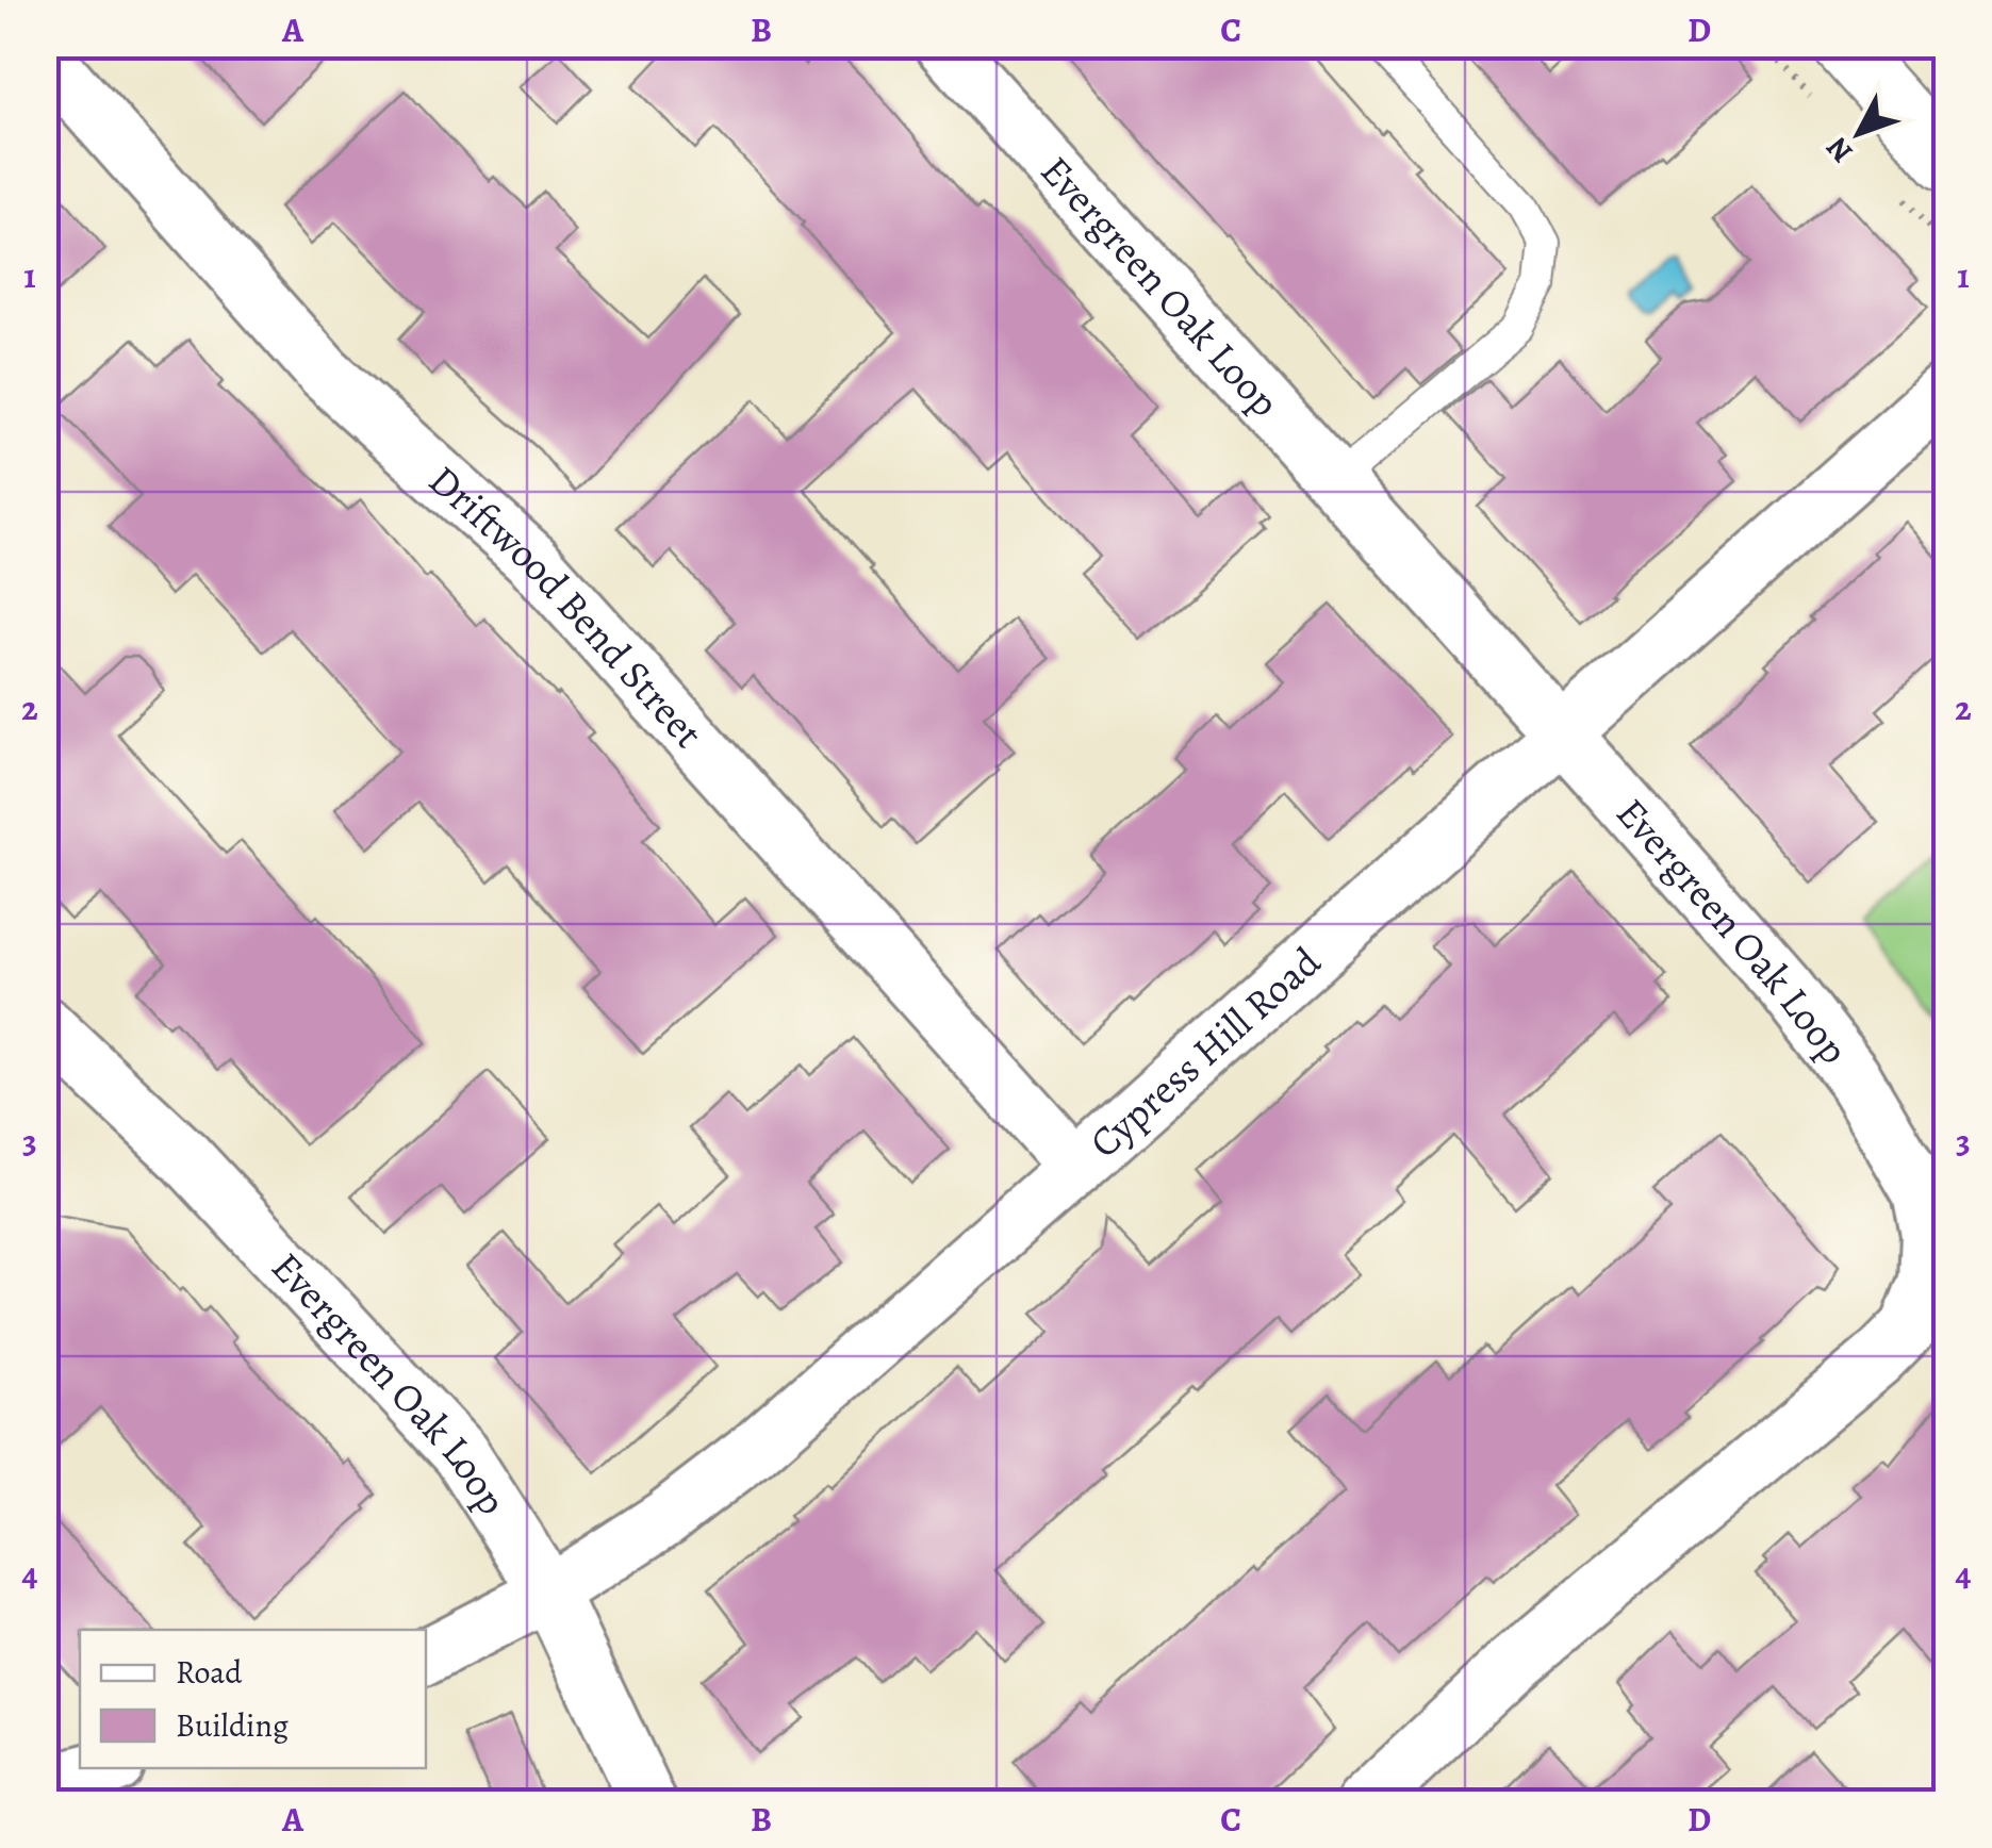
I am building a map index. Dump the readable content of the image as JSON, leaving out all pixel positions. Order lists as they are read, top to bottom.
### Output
{
  "streets": {
    "street": ["Evergreen Oak Loop", "Driftwood Bend Street", "Cypress Hill Road"]
  },
  "crossings": [
    ["Evergreen Oak Loop", "Cypress Hill Road"],
    ["Driftwood Bend Street", "Cypress Hill Road"]
  ],
  "legend": ["Road", "Building"],
  "north": "bottom left",
  "grid": {
    "columns": [
      "A",
      "B",
      "C",
      "D"
    ],
    "rows": [
      "1",
      "2",
      "3",
      "4"
    ]
  }
}
